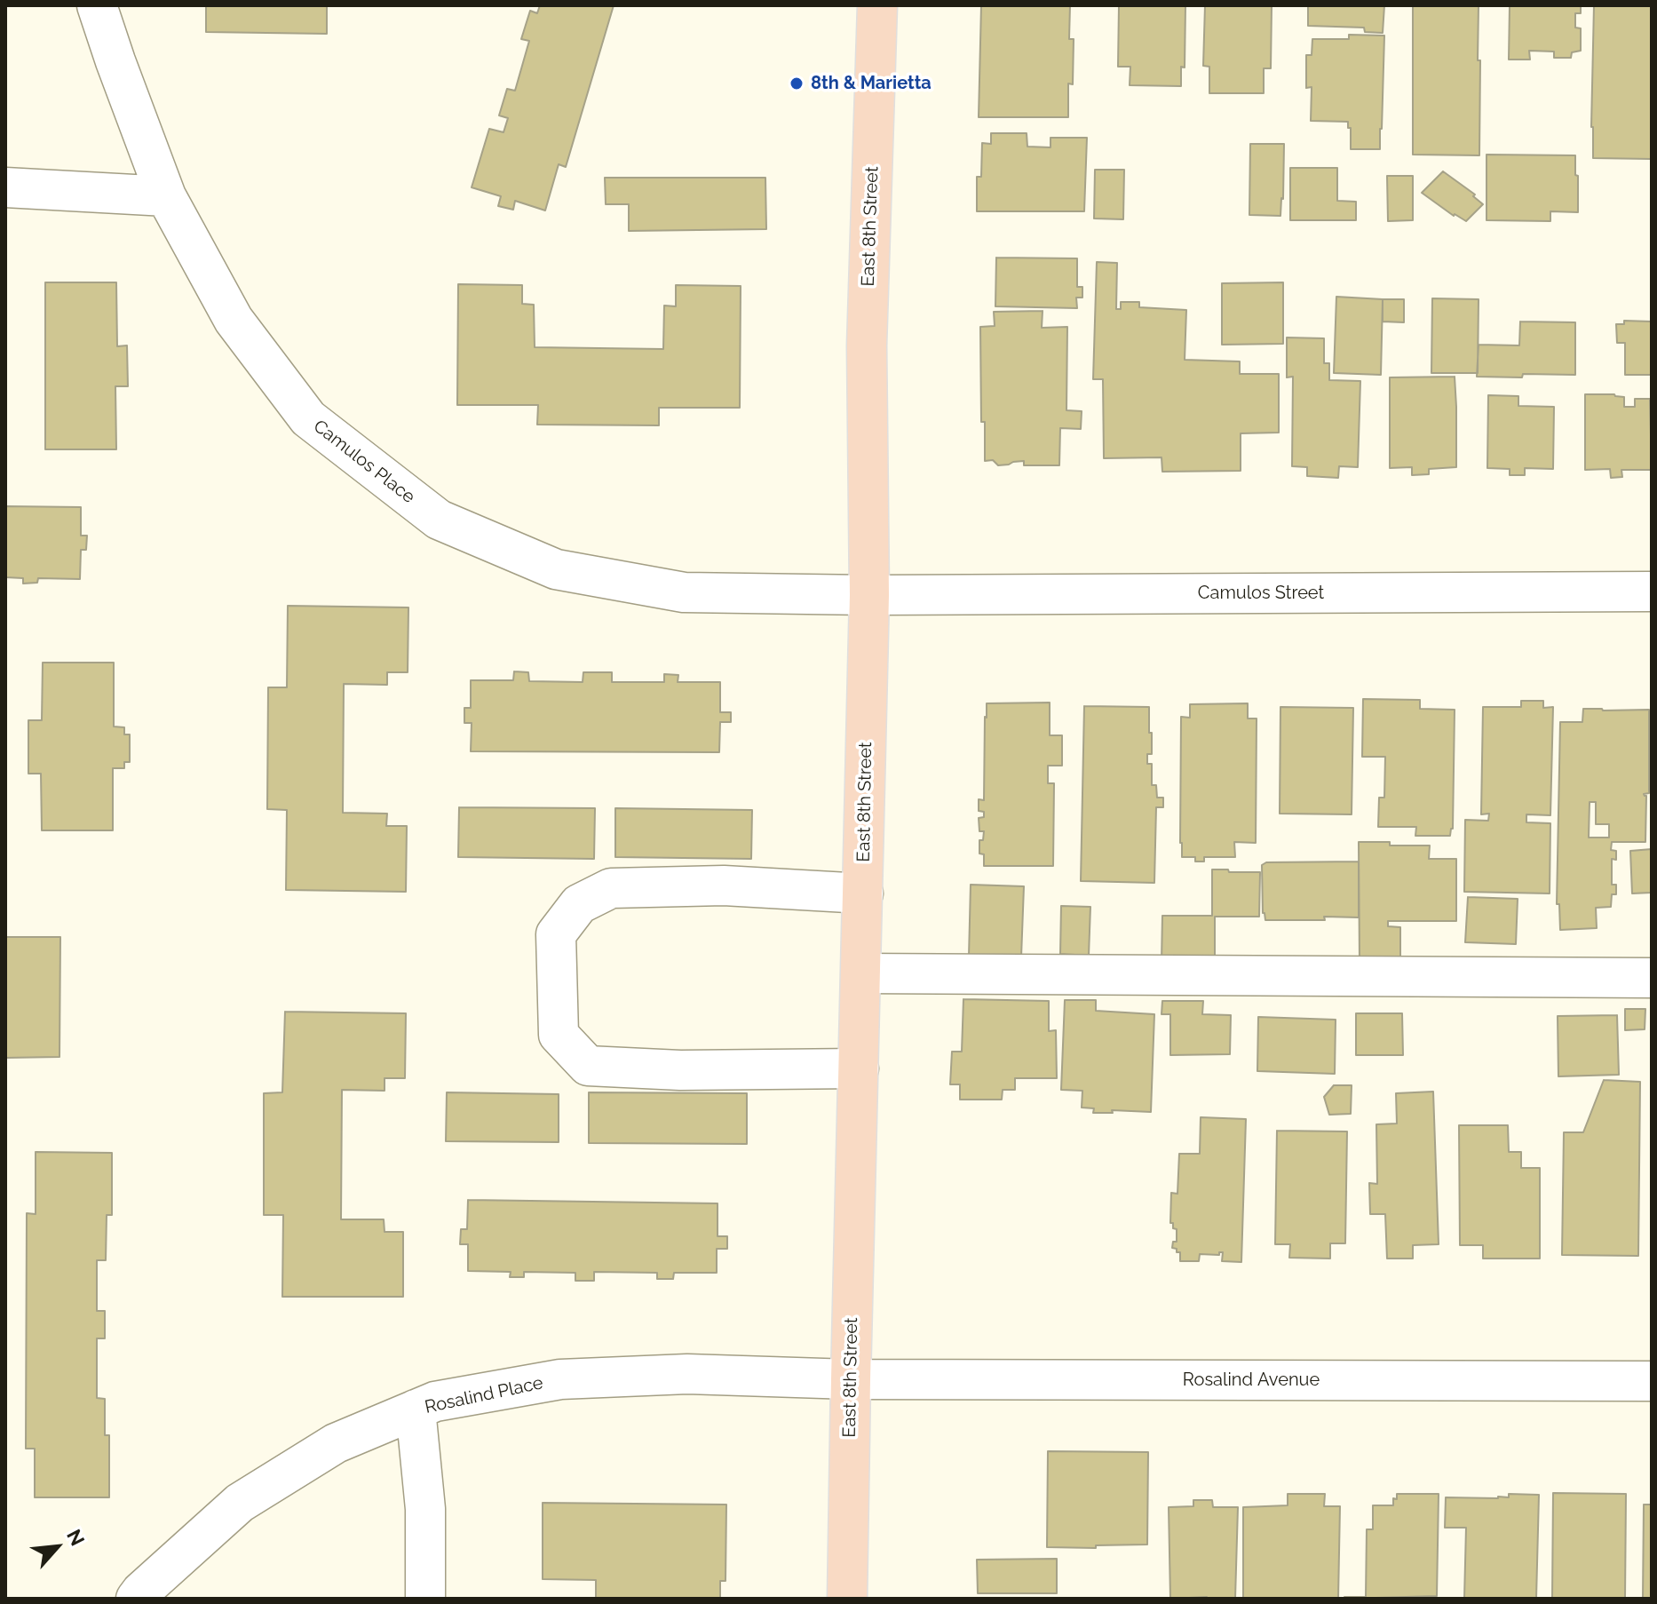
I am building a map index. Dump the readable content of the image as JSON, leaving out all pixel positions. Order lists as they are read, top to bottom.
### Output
{
  "streets": {
    "main road": ["East 8th Street"],
    "street": [
      "Camulos Place",
      "Camulos Street",
      "Rosalind Avenue",
      "Rosalind Place"
    ]
  },
  "crossings": [
    ["East 8th Street", "Camulos Place"],
    ["East 8th Street", "Camulos Street"],
    ["East 8th Street", "Rosalind Avenue"],
    ["East 8th Street", "Rosalind Place"],
    ["Camulos Place", "Camulos Street"],
    ["Rosalind Avenue", "Rosalind Place"]
  ],
  "places": ["8th & Marietta"],
  "north": "top right"
}
